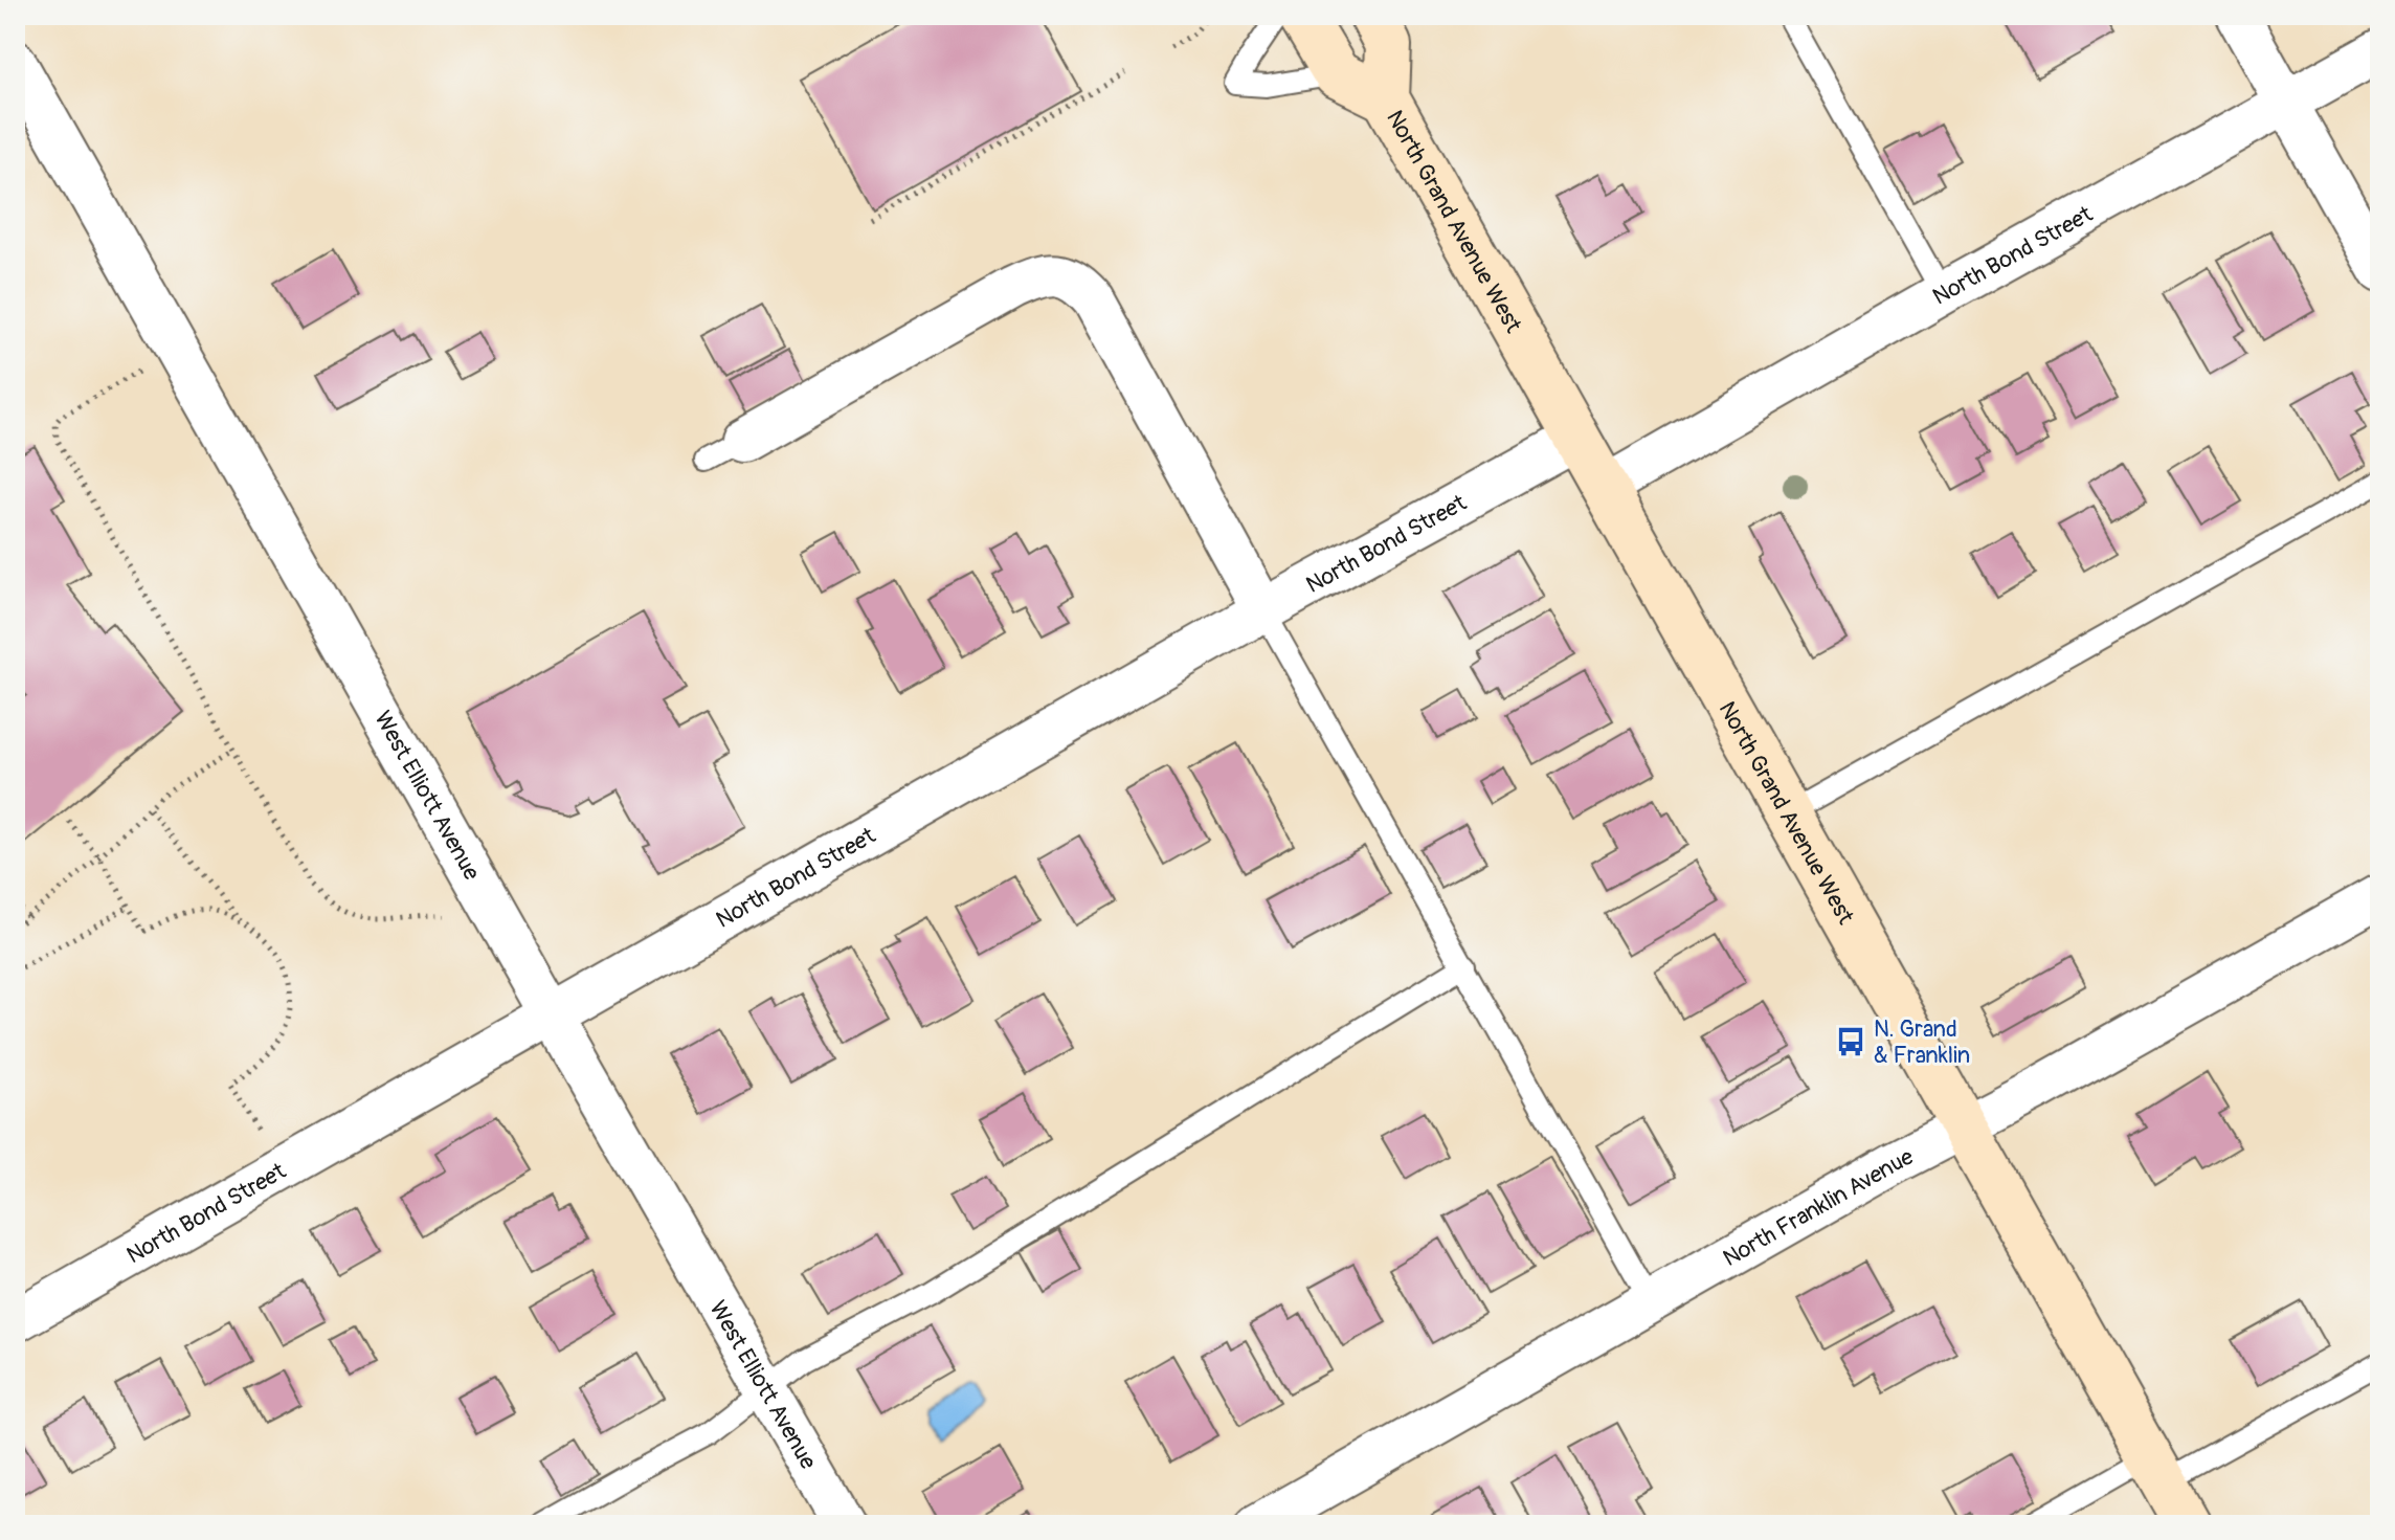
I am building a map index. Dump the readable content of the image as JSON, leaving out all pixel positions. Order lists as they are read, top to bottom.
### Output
{
  "streets": {
    "main road": ["North Grand Avenue West"],
    "street": ["North Bond Street", "West Elliott Avenue", "North Franklin Avenue"]
  },
  "crossings": [
    ["North Grand Avenue West", "North Bond Street"],
    ["North Grand Avenue West", "North Franklin Avenue"],
    ["North Bond Street", "West Elliott Avenue"]
  ],
  "places": {
    "bus stop": ["N. Grand & Franklin"]
  }
}
